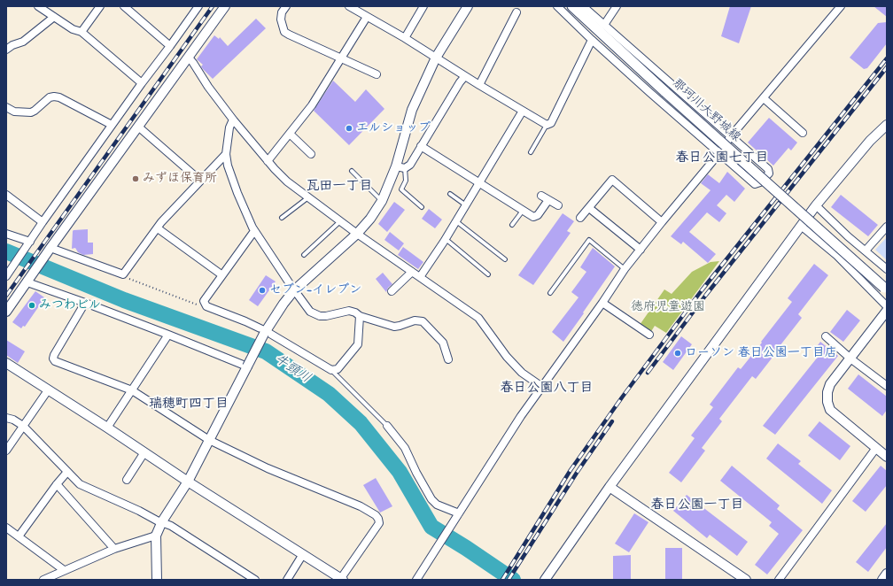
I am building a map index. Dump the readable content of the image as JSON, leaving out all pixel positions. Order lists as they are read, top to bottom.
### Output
{
  "streets": {
    "main road": ["那珂川大野城線"]
  },
  "districts": [
    "春日公園七丁目",
    "瓦田一丁目",
    "春日公園八丁目",
    "瑞穂町四丁目",
    "春日公園一丁目"
  ],
  "water": ["牛頸川"],
  "parks": ["徳府児童遊園"],
  "places": [
    "エルショップ",
    "みずほ保育所",
    "セブン-イレブン",
    "みつわビル",
    "ローソン 春日公園一丁目店"
  ]
}
